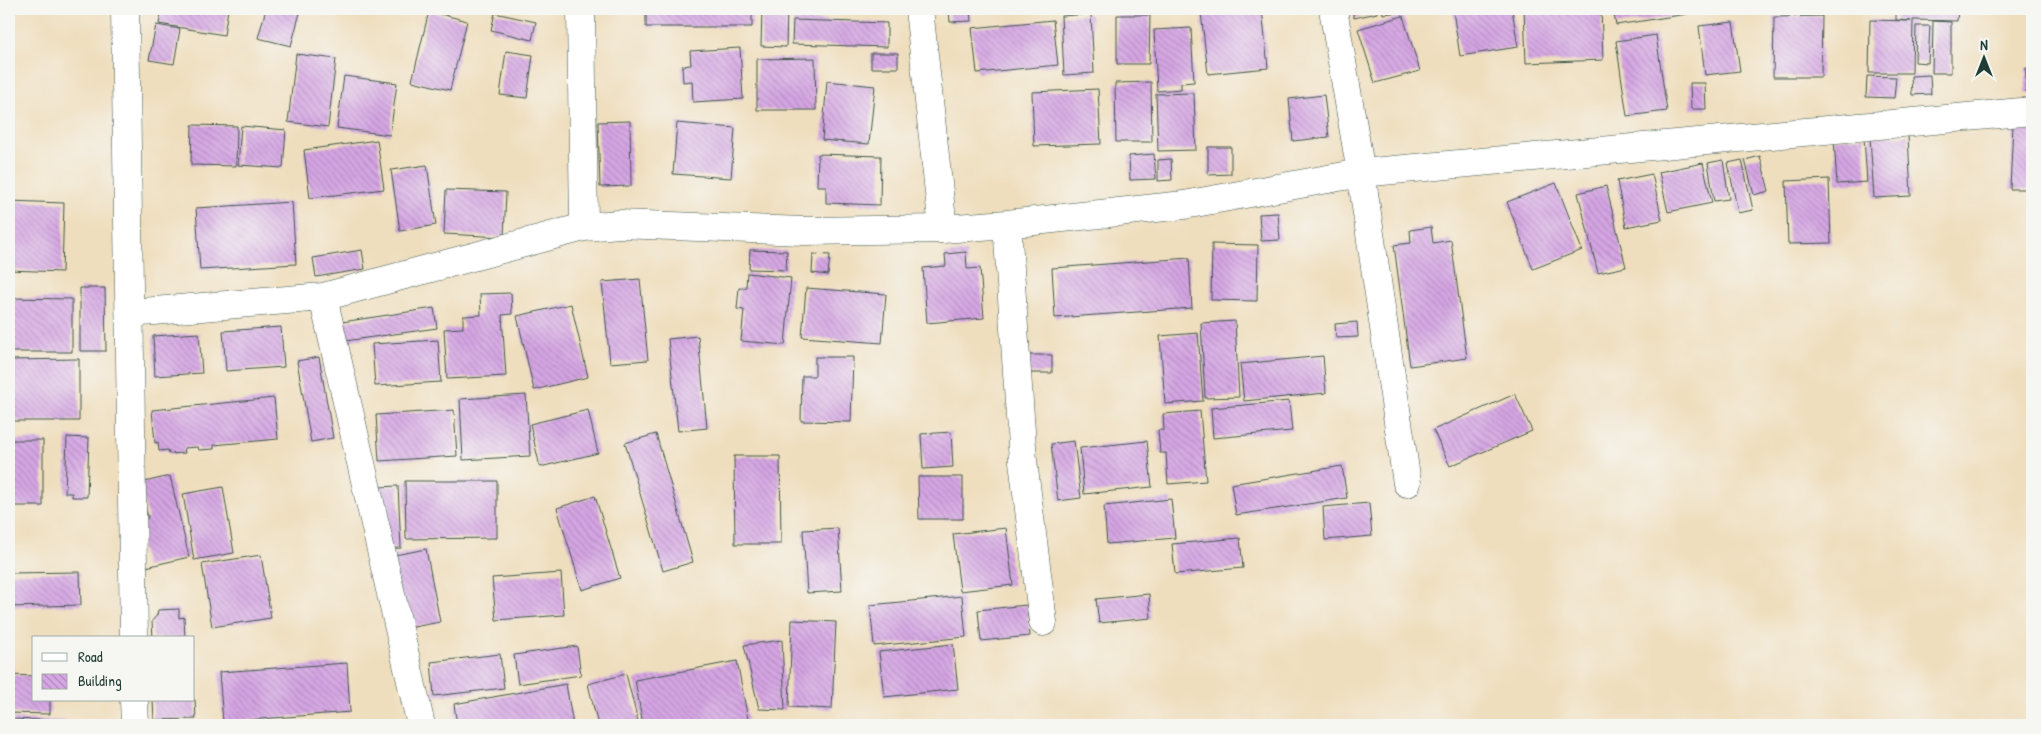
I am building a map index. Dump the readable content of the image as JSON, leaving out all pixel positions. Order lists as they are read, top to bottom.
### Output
{
  "legend": ["Road", "Building"],
  "north": "top"
}
